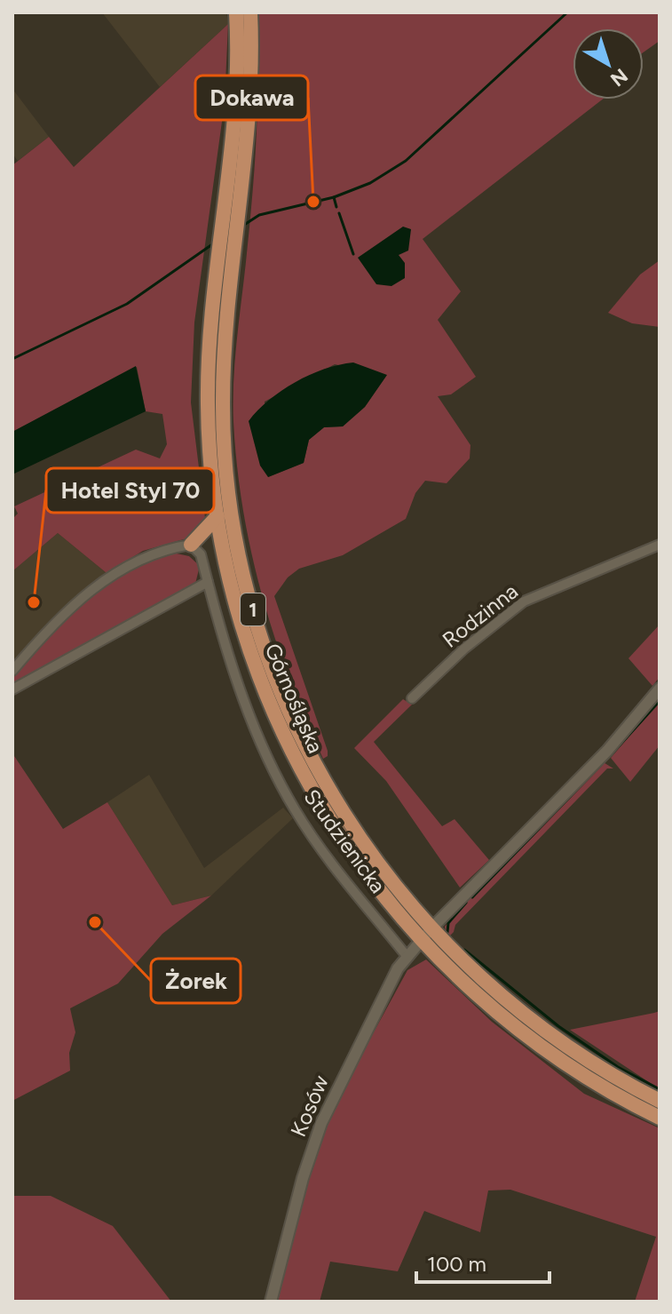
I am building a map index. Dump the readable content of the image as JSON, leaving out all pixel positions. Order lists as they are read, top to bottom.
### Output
{
  "streets": {
    "main road": ["1", "Górnośląska"],
    "street": ["Rodzinna", "Studzienicka", "Kosów"]
  },
  "crossings": [
    ["Górnośląska", "Kosów"],
    ["Studzienicka", "Kosów"]
  ],
  "places": ["Dokawa", "Hotel Styl 70", "Żorek"],
  "scale_bar": "100 m",
  "north": "bottom right"
}
